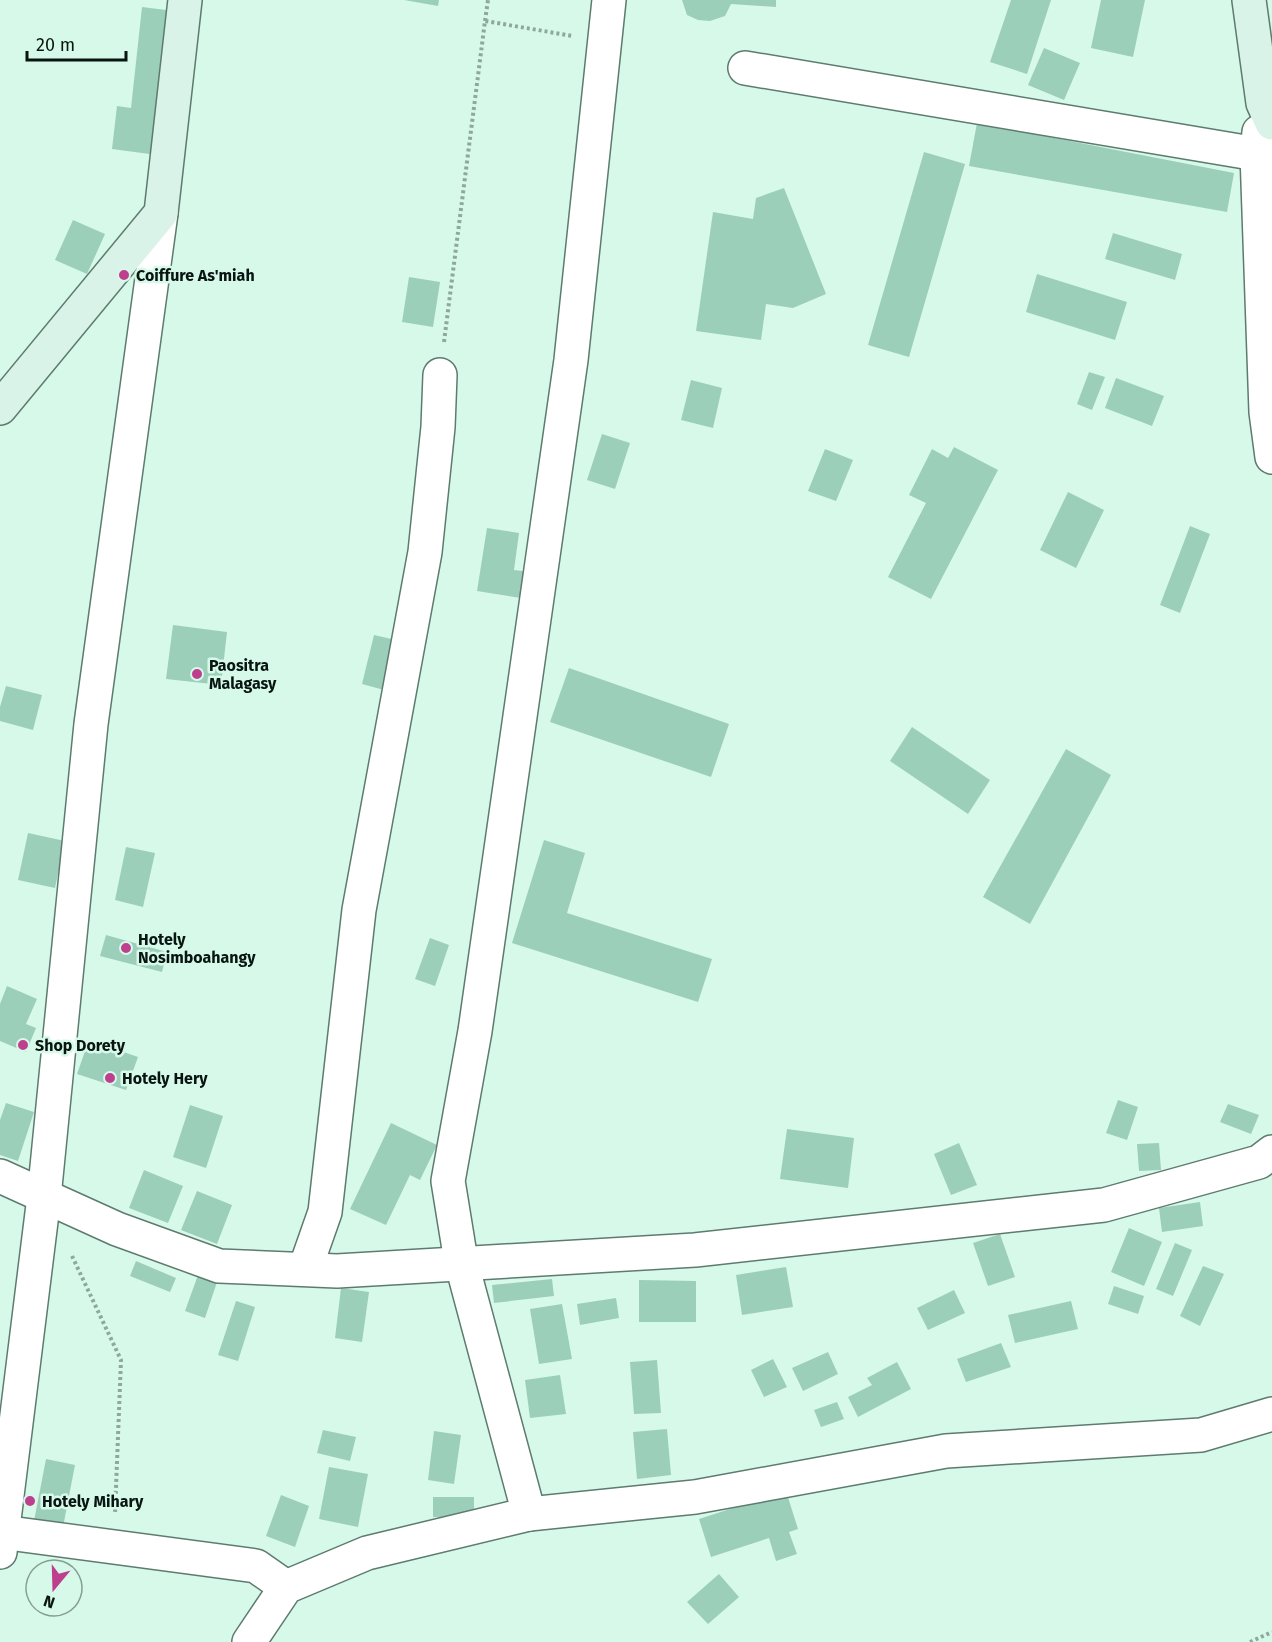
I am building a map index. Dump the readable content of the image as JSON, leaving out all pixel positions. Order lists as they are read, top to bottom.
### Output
{
  "places": [
    "Coiffure As'miah",
    "Paositra Malagasy",
    "Hotely Nosimboahangy",
    "Shop Dorety",
    "Hotely Hery",
    "Hotely Mihary"
  ],
  "scale_bar": "20 m",
  "north": "bottom"
}
